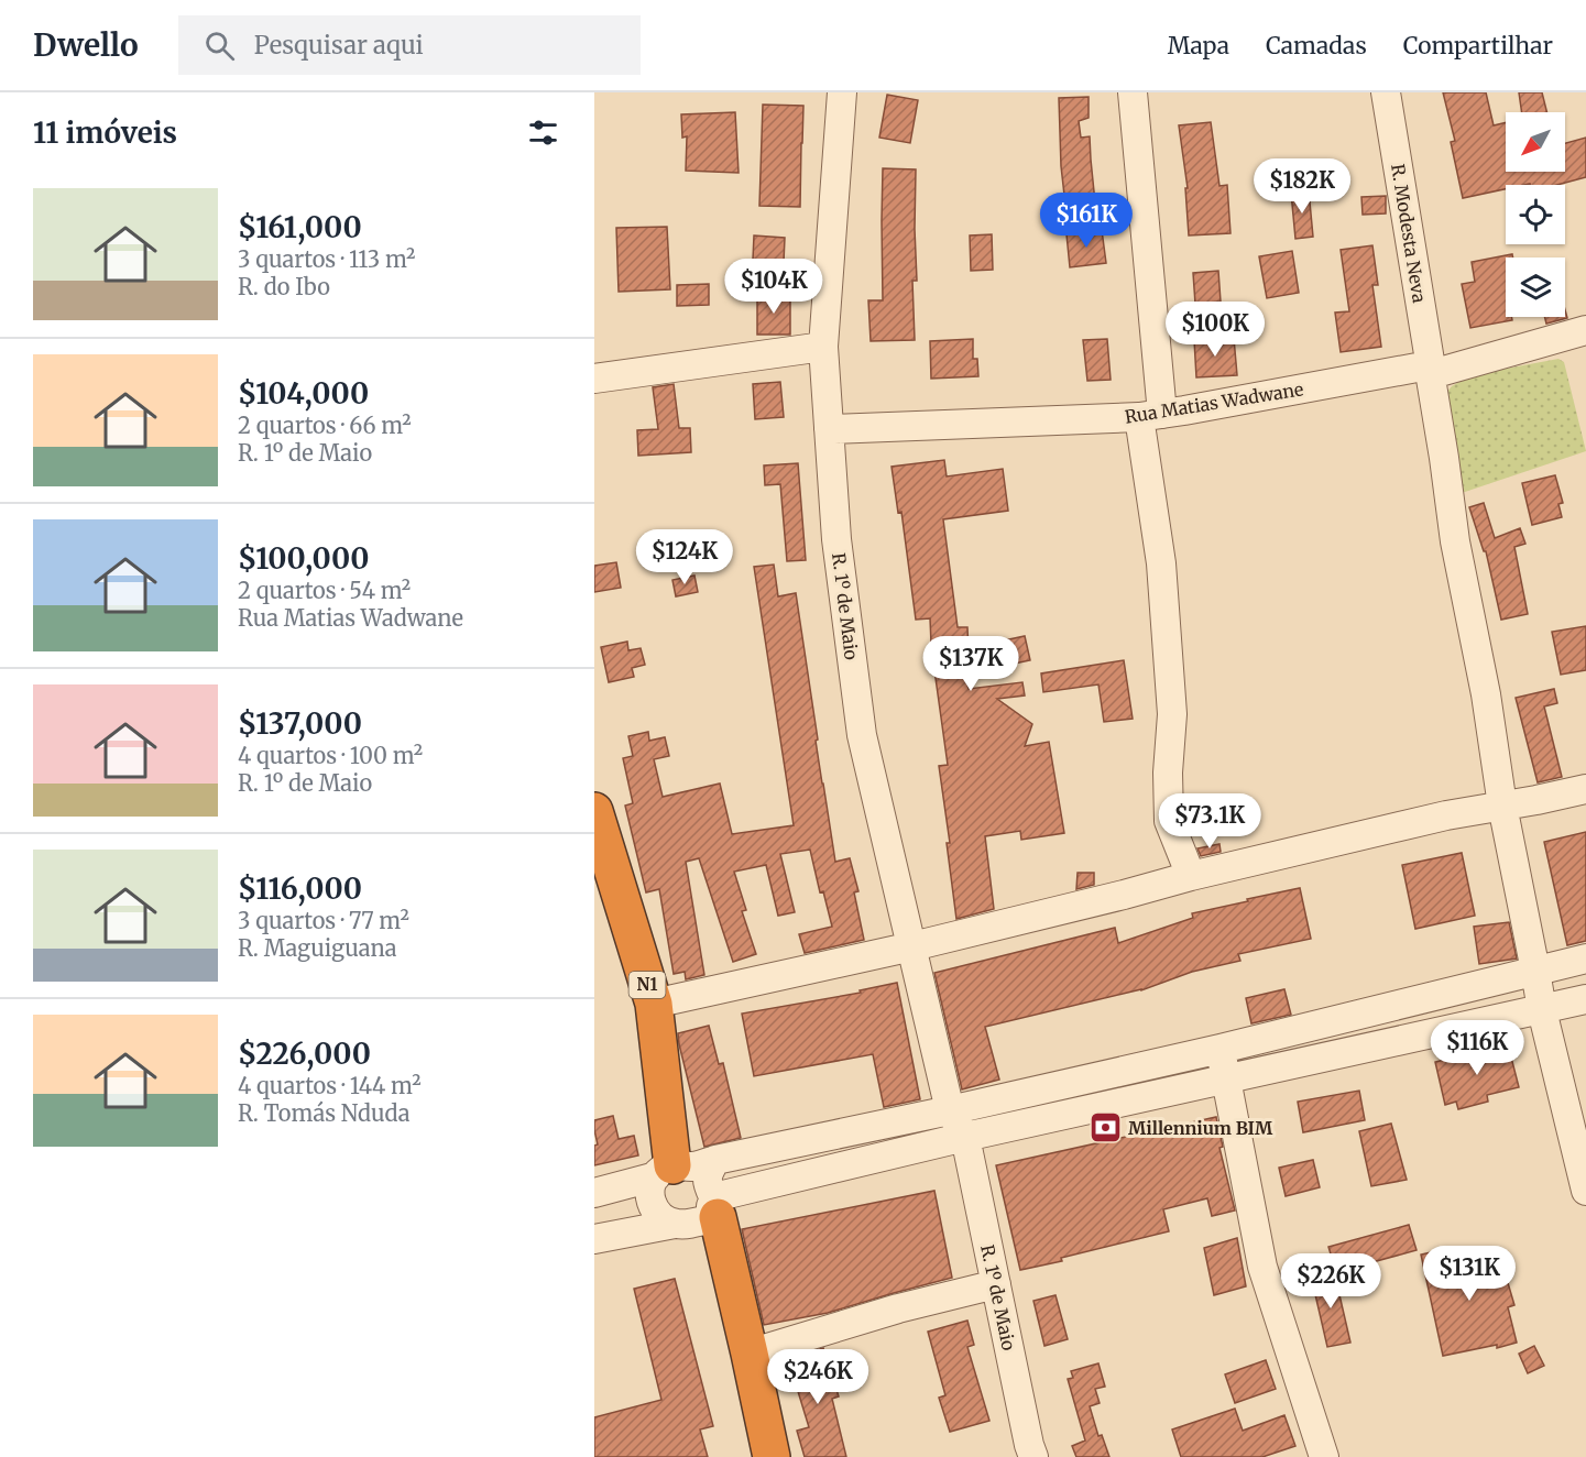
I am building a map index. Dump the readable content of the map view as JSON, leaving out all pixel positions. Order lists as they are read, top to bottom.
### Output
{
  "streets": {
    "highway": ["N1"],
    "street": ["R. Modesta Neva", "Rua Matias Wadwane", "R. 1º de Maio"]
  },
  "crossings": [
    ["R. Modesta Neva", "Rua Matias Wadwane"],
    ["Rua Matias Wadwane", "R. 1º de Maio"]
  ],
  "places": {
    "bank": ["Millennium BIM"]
  },
  "north": "bottom left",
  "page": {
    "header": "Dwello",
    "search": "Pesquisar aqui",
    "nav": ["Mapa", "Camadas", "Compartilhar"],
    "heading": "11 imóveis",
    "price": [
      "$182K",
      "$161K",
      "$104K",
      "$100K",
      "$124K",
      "$137K",
      "$73.1K",
      "$116K",
      "$131K",
      "$226K",
      "$246K"
    ],
    "list": [
      {
        "name": "$161,000",
        "note": "3 quartos · 113 m² · R. do Ibo"
      },
      {
        "name": "$104,000",
        "note": "2 quartos · 66 m² · R. 1º de Maio"
      },
      {
        "name": "$100,000",
        "note": "2 quartos · 54 m² · Rua Matias Wadwane"
      },
      {
        "name": "$137,000",
        "note": "4 quartos · 100 m² · R. 1º de Maio"
      },
      {
        "name": "$116,000",
        "note": "3 quartos · 77 m² · R. Maguiguana"
      },
      {
        "name": "$226,000",
        "note": "4 quartos · 144 m² · R. Tomás Nduda"
      }
    ]
  }
}
